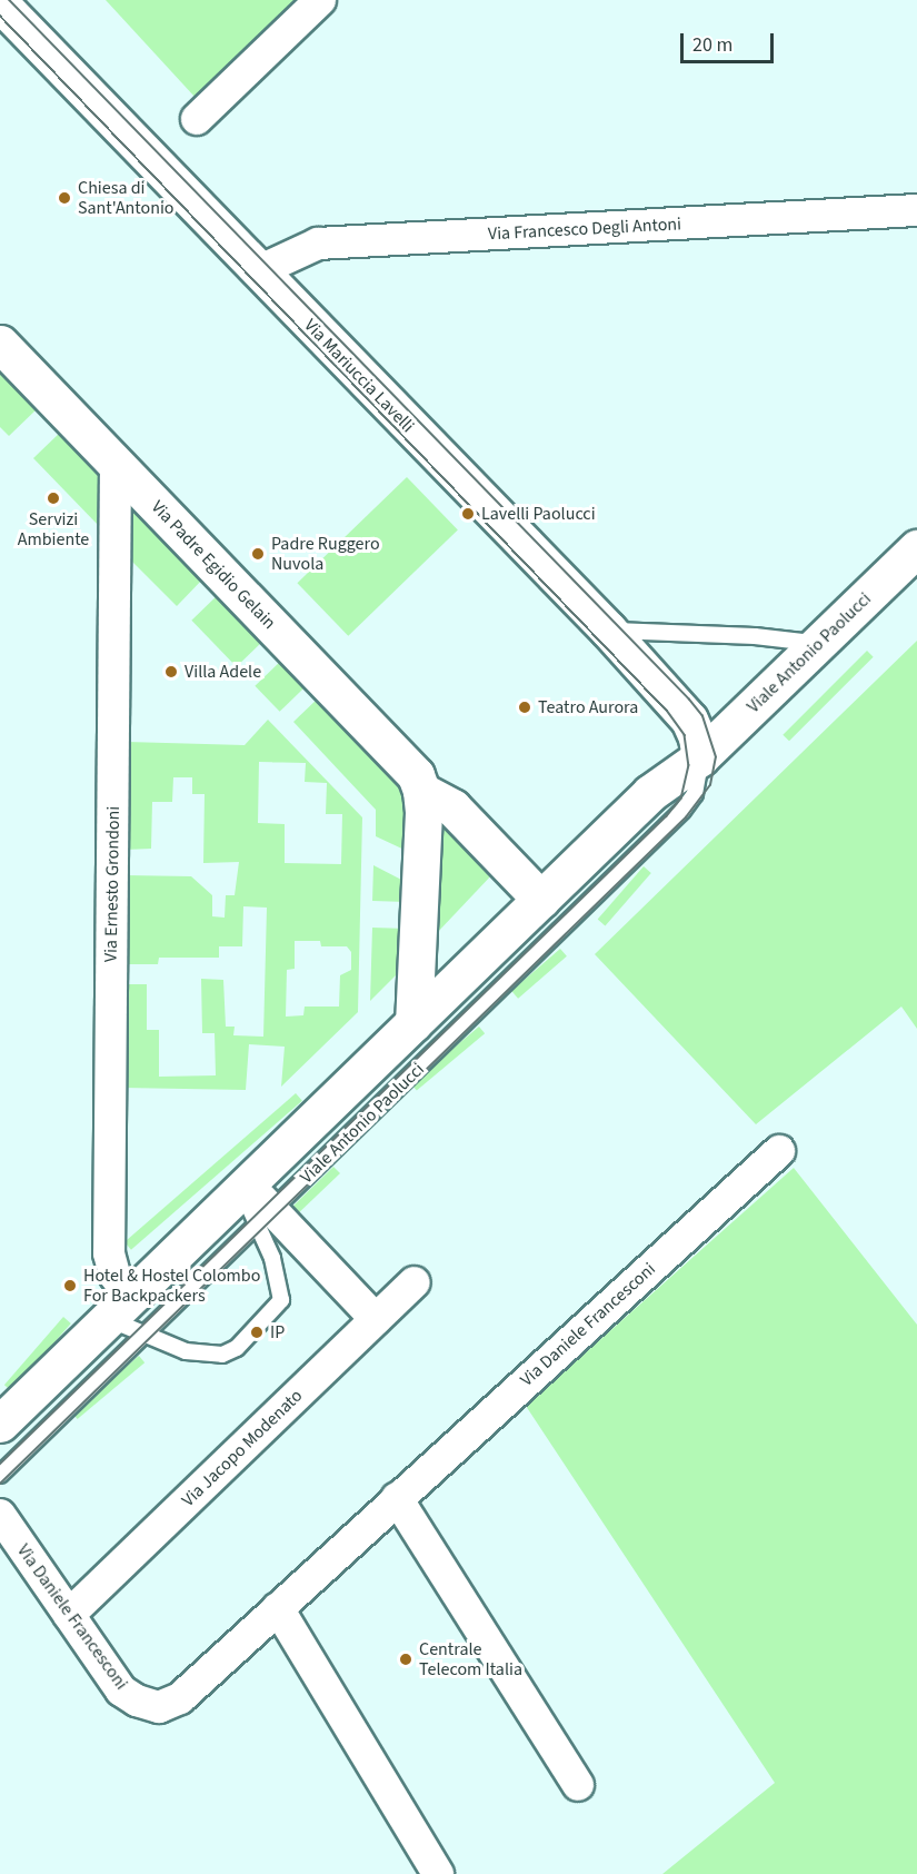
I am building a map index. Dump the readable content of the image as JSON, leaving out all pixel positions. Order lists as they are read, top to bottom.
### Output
{
  "streets": {
    "street": [
      "Via Francesco Degli Antoni",
      "Via Mariuccia Lavelli",
      "Via Padre Egidio Gelain",
      "Viale Antonio Paolucci",
      "Via Ernesto Grondoni",
      "Via Daniele Francesconi",
      "Via Jacopo Modenato"
    ]
  },
  "crossings": [
    ["Via Francesco Degli Antoni", "Via Mariuccia Lavelli"],
    ["Via Mariuccia Lavelli", "Viale Antonio Paolucci"],
    ["Via Padre Egidio Gelain", "Viale Antonio Paolucci"],
    ["Via Padre Egidio Gelain", "Via Ernesto Grondoni"],
    ["Viale Antonio Paolucci", "Via Ernesto Grondoni"],
    ["Via Daniele Francesconi", "Via Jacopo Modenato"]
  ],
  "places": [
    "Chiesa di Sant'Antonio",
    "Servizi Ambiente",
    "Lavelli Paolucci",
    "Padre Ruggero Nuvola",
    "Villa Adele",
    "Teatro Aurora",
    "Hotel & Hostel Colombo For Backpackers",
    "IP",
    "Centrale Telecom Italia"
  ],
  "scale_bar": "20 m"
}
